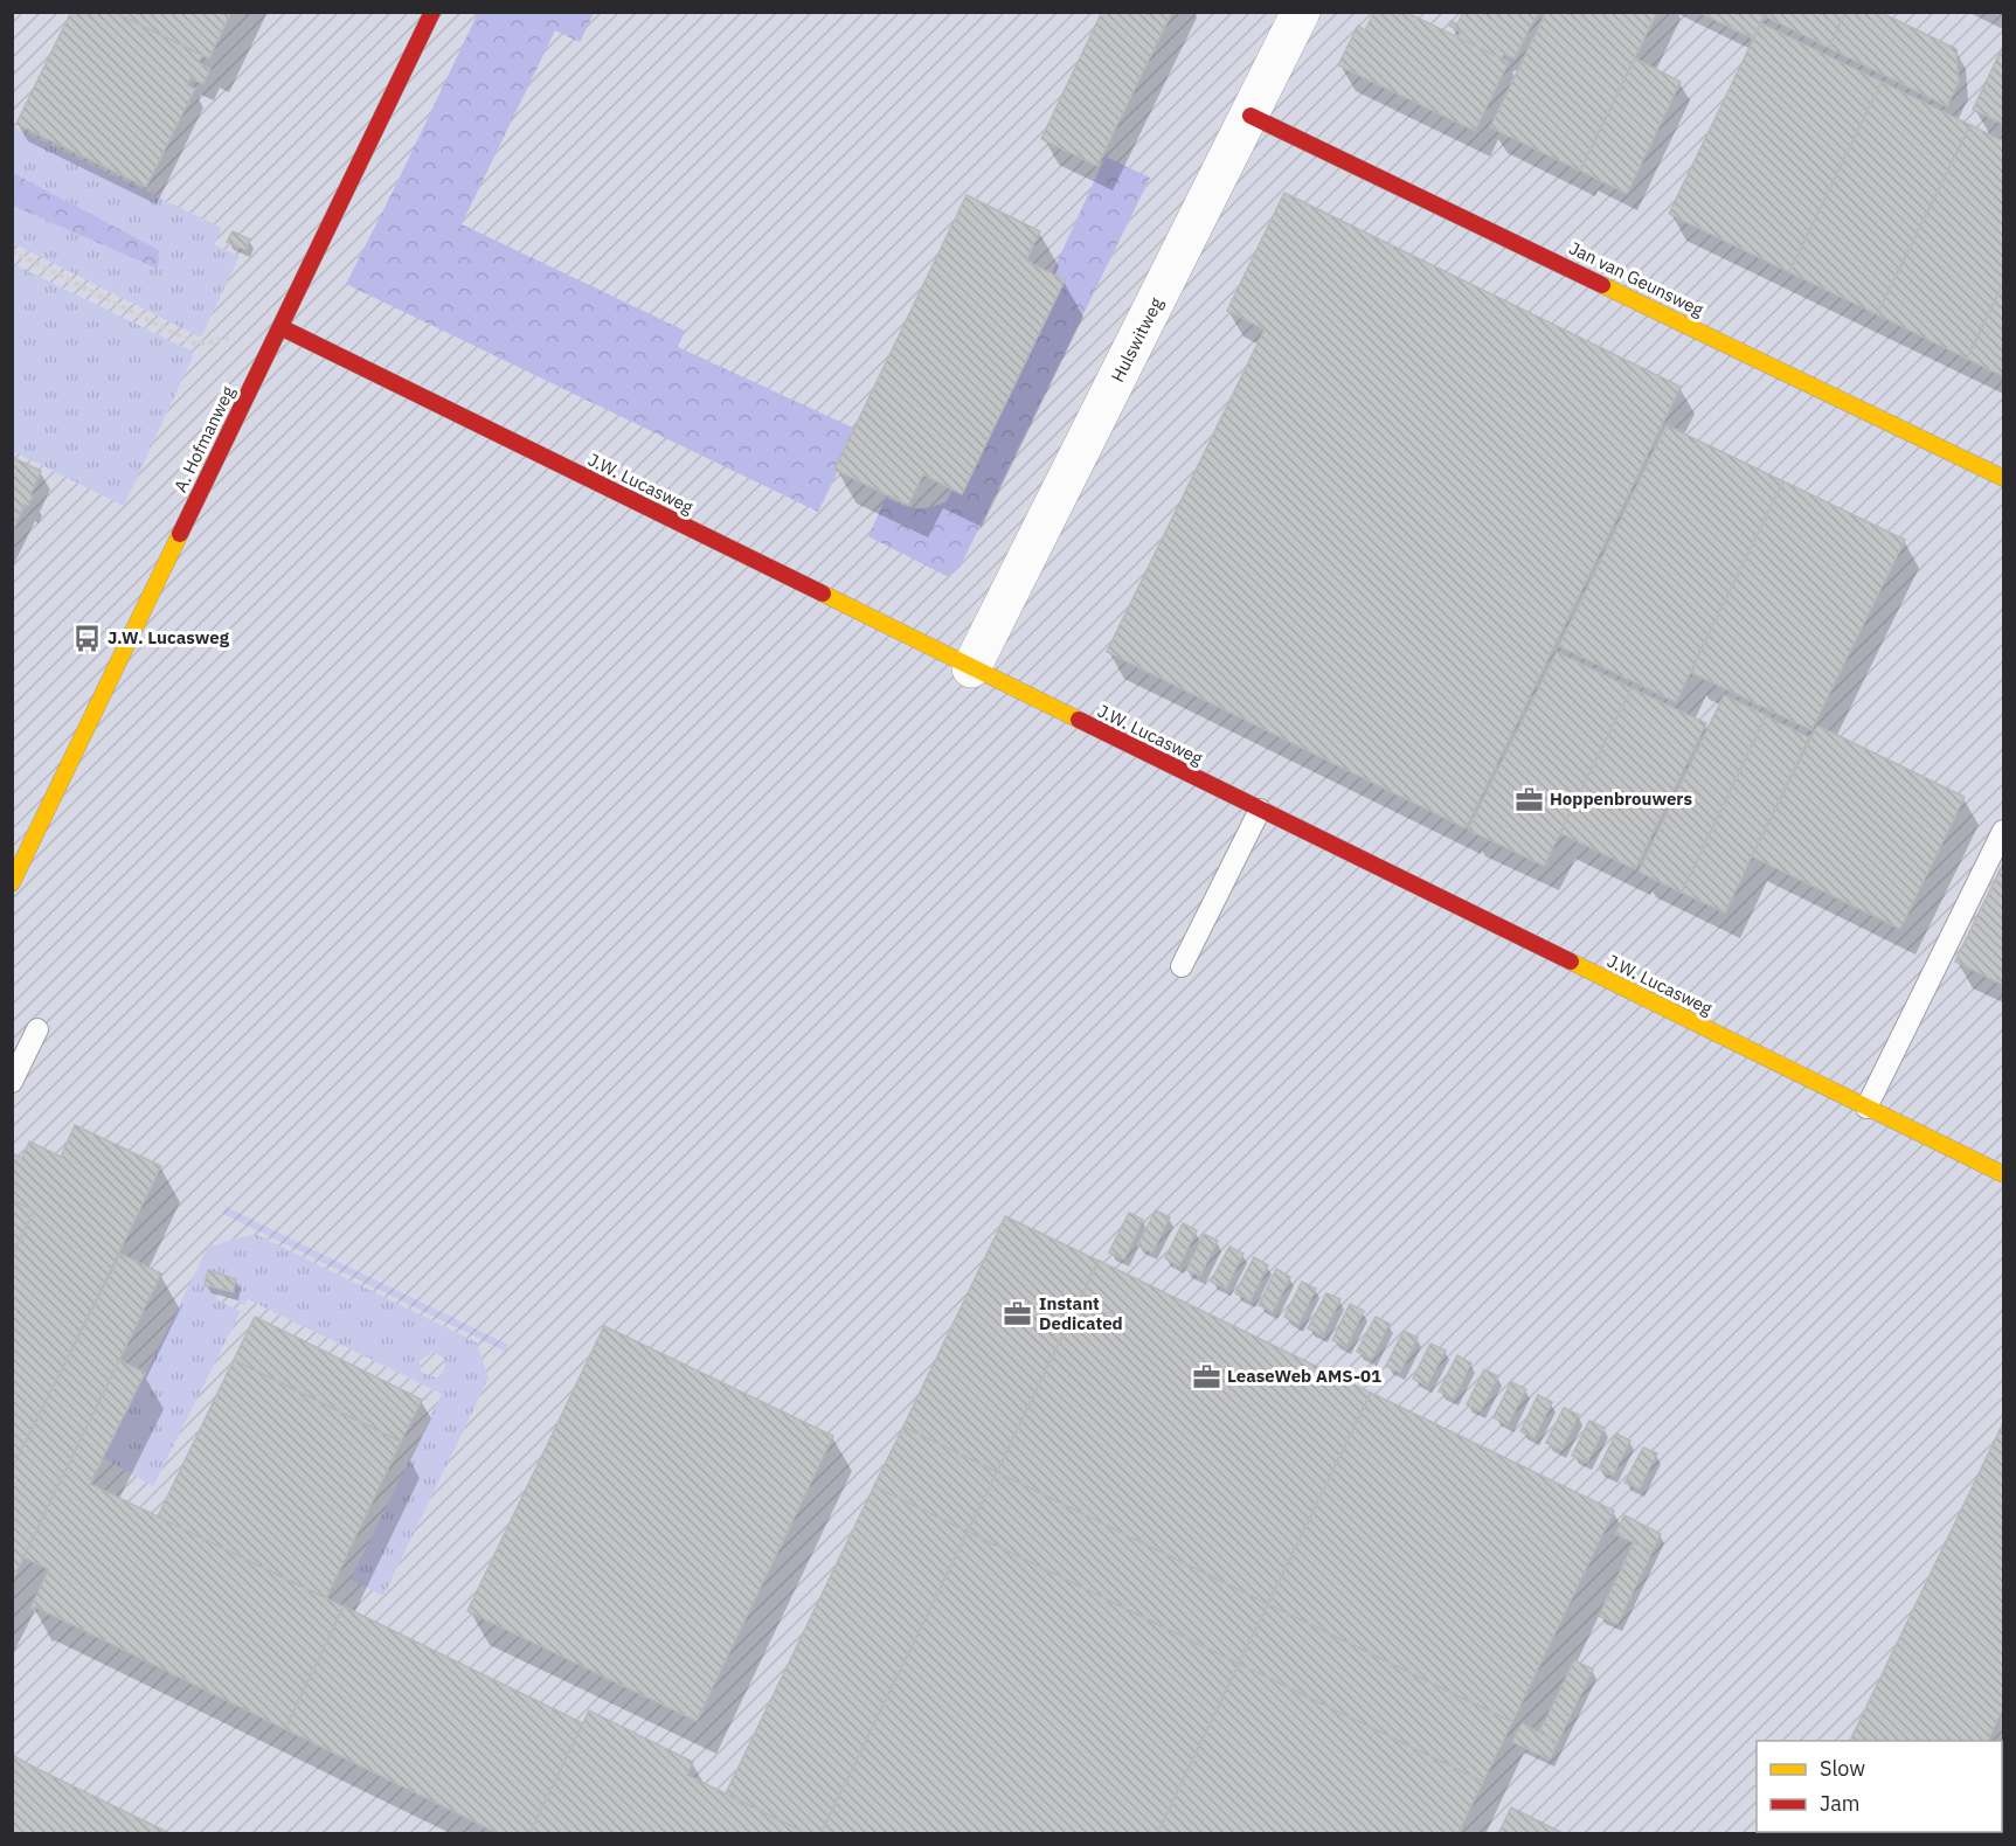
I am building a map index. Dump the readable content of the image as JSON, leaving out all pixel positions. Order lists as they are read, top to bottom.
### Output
{
  "streets": {
    "street": [
      "Jan van Geunsweg",
      "Hulswitweg",
      "A. Hofmanweg",
      "J.W. Lucasweg"
    ]
  },
  "crossings": [
    ["Jan van Geunsweg", "Hulswitweg"],
    ["Hulswitweg", "J.W. Lucasweg"],
    ["A. Hofmanweg", "J.W. Lucasweg"]
  ],
  "places": {
    "bus stop": ["J.W. Lucasweg"],
    "office": ["Hoppenbrouwers", "Instant Dedicated", "LeaseWeb AMS-01"]
  },
  "legend": ["Slow", "Jam"]
}
